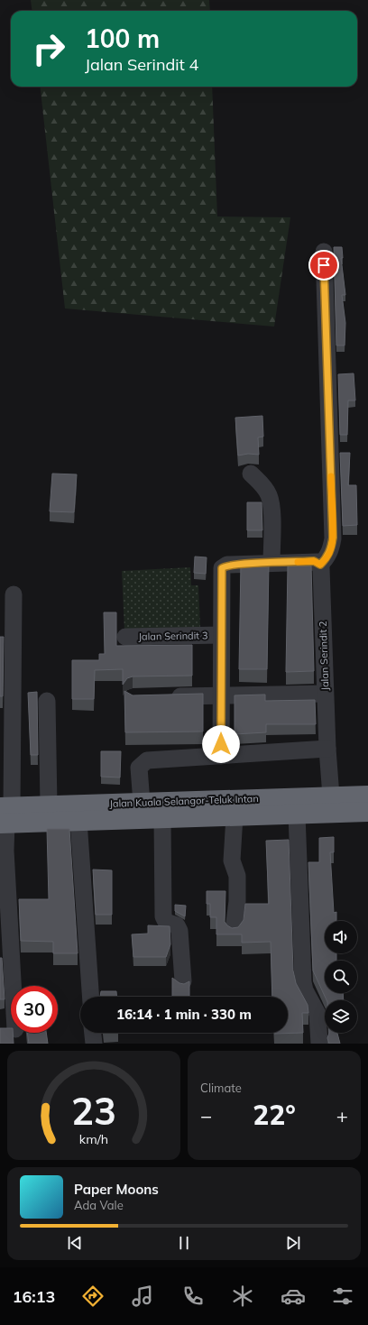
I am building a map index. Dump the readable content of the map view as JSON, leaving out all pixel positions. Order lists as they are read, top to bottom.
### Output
{
  "streets": {
    "highway": ["Jalan Kuala Selangor-Teluk Intan"],
    "street": ["Jalan Serindit 3", "Jalan Serindit 2"]
  },
  "crossings": [
    ["Jalan Serindit 2", "Jalan Kuala Selangor-Teluk Intan"]
  ],
  "page": {
    "turn": ["100 m", "Jalan Serindit 4"],
    "limit": "30",
    "trip": "16:14 · 1 min · 330 m",
    "tile": "Climate",
    "heat": ["−", "22°", "+"],
    "song": ["Paper Moons", "Ada Vale"],
    "tabs": "16:13",
    "gauge": ["23", "km/h"]
  }
}
